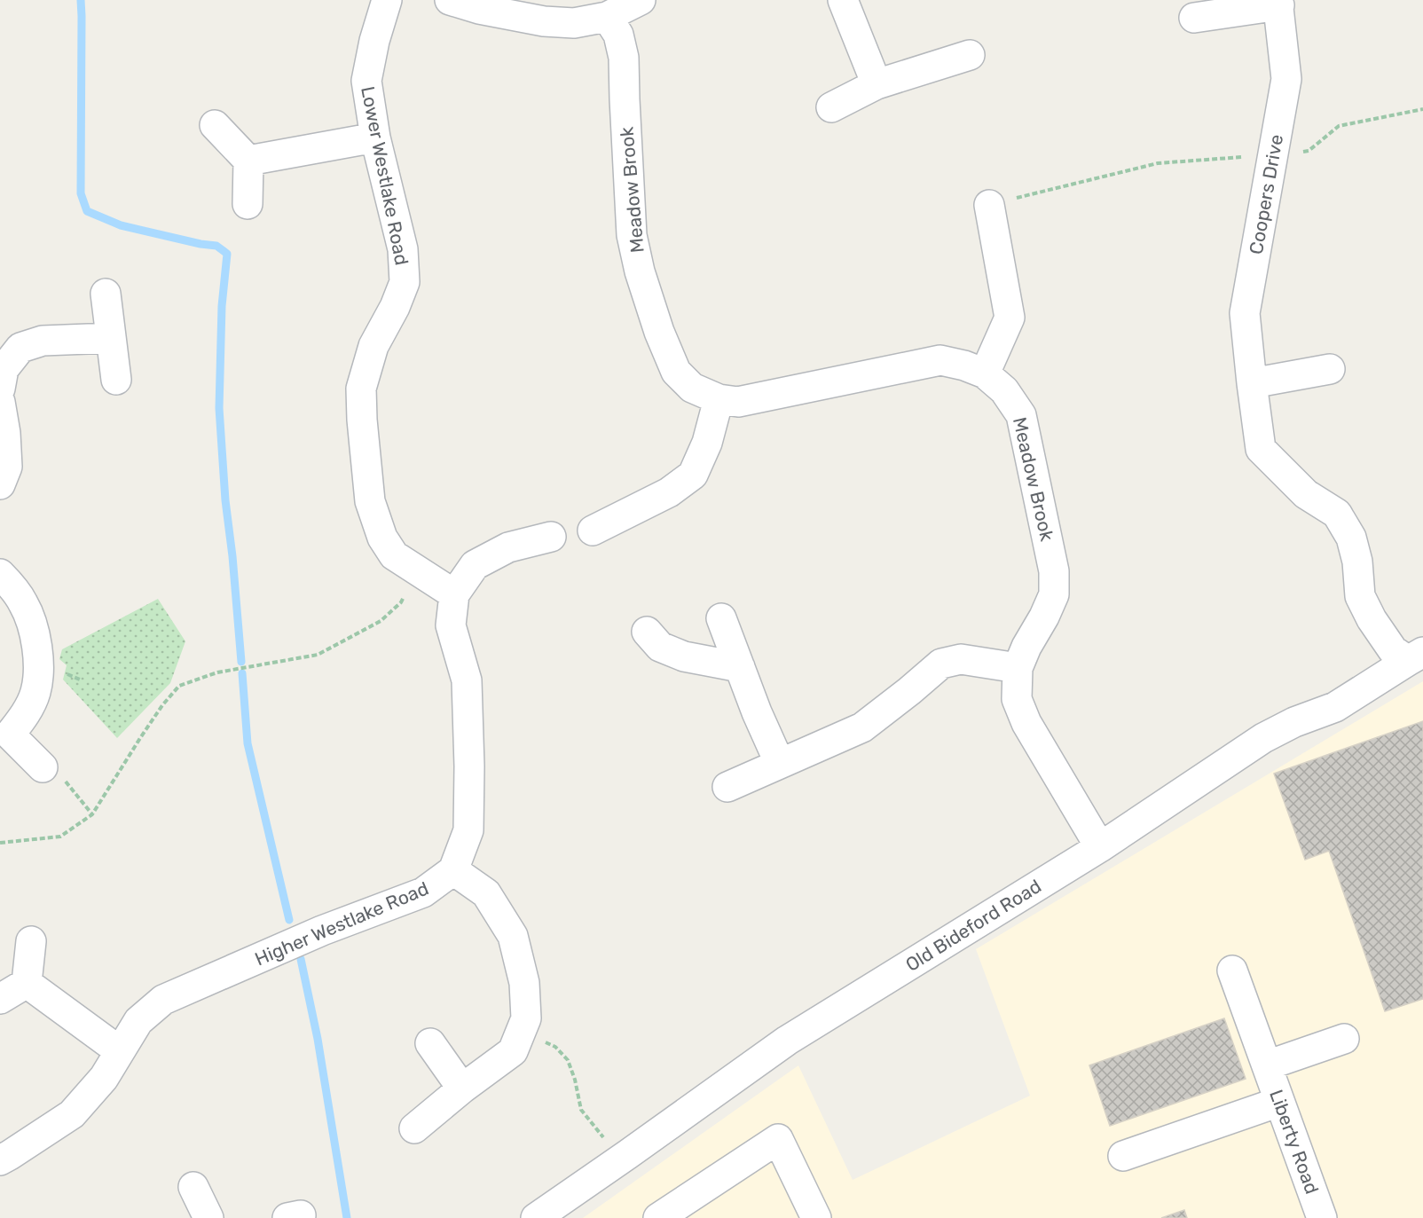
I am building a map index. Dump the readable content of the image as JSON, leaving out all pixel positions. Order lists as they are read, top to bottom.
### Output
{
  "streets": {
    "street": [
      "Lower Westlake Road",
      "Meadow Brook",
      "Coopers Drive",
      "Higher Westlake Road",
      "Old Bideford Road",
      "Liberty Road"
    ]
  },
  "crossings": [
    ["Meadow Brook", "Old Bideford Road"],
    ["Coopers Drive", "Old Bideford Road"]
  ]
}
